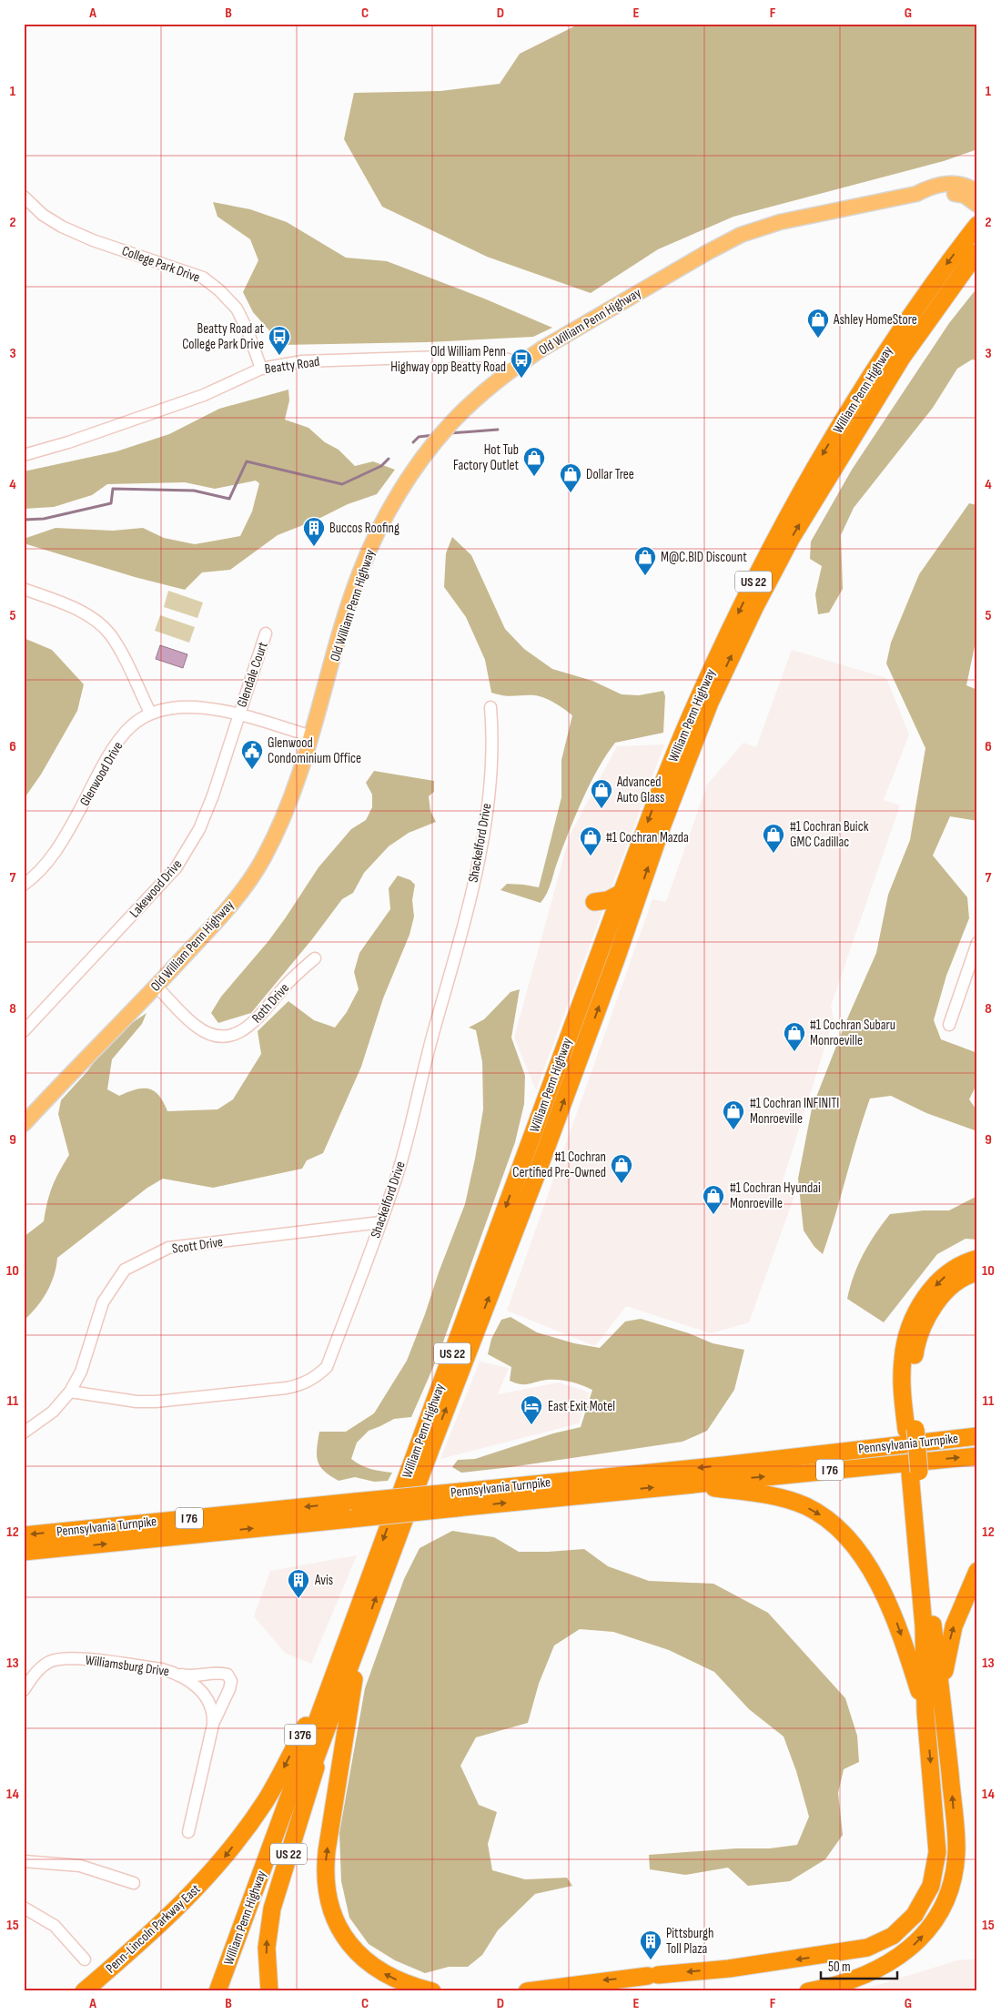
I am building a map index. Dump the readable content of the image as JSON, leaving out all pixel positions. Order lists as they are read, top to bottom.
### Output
{
  "streets": {
    "highway": [
      "William Penn Highway",
      "US 22",
      "Pennsylvania Turnpike",
      "I 76",
      "I 376",
      "Penn-Lincoln Parkway East"
    ],
    "main road": ["Old William Penn Highway"],
    "street": [
      "College Park Drive",
      "Beatty Road",
      "Glendale Court",
      "Glenwood Drive",
      "Shackelford Drive",
      "Lakewood Drive",
      "Roth Drive",
      "Scott Drive",
      "Williamsburg Drive"
    ]
  },
  "crossings": [
    ["College Park Drive", "Beatty Road"],
    ["Old William Penn Highway", "Beatty Road"],
    ["Old William Penn Highway", "Glenwood Drive"],
    ["Old William Penn Highway", "Roth Drive"],
    ["William Penn Highway", "US 22"],
    ["William Penn Highway", "Penn-Lincoln Parkway East"],
    ["Glendale Court", "Glenwood Drive"],
    ["Glendale Court", "Lakewood Drive"],
    ["Glenwood Drive", "Lakewood Drive"],
    ["Shackelford Drive", "Scott Drive"]
  ],
  "places": {
    "shop": [
      "Ashley HomeStore",
      "Hot Tub Factory Outlet",
      "Dollar Tree",
      "M@C.BID Discount",
      "Advanced Auto Glass",
      "#1 Cochran Buick GMC Cadillac",
      "#1 Cochran Mazda",
      "#1 Cochran Subaru Monroeville",
      "#1 Cochran INFINITI Monroeville",
      "#1 Cochran Certified Pre-Owned",
      "#1 Cochran Hyundai Monroeville"
    ],
    "bus stop": ["Beatty Road at College Park Drive", "Old William Penn Highway opp Beatty Road"],
    "building": ["Buccos Roofing", "Avis", "Pittsburgh Toll Plaza"],
    "public building": ["Glenwood Condominium Office"],
    "hotel": ["East Exit Motel"]
  },
  "scale_bar": "50 m",
  "grid": {
    "columns": [
      "A",
      "B",
      "C",
      "D",
      "E",
      "F",
      "G"
    ],
    "rows": [
      "1",
      "2",
      "3",
      "4",
      "5",
      "6",
      "7",
      "8",
      "9",
      "10",
      "11",
      "12",
      "13",
      "14",
      "15"
    ]
  }
}
